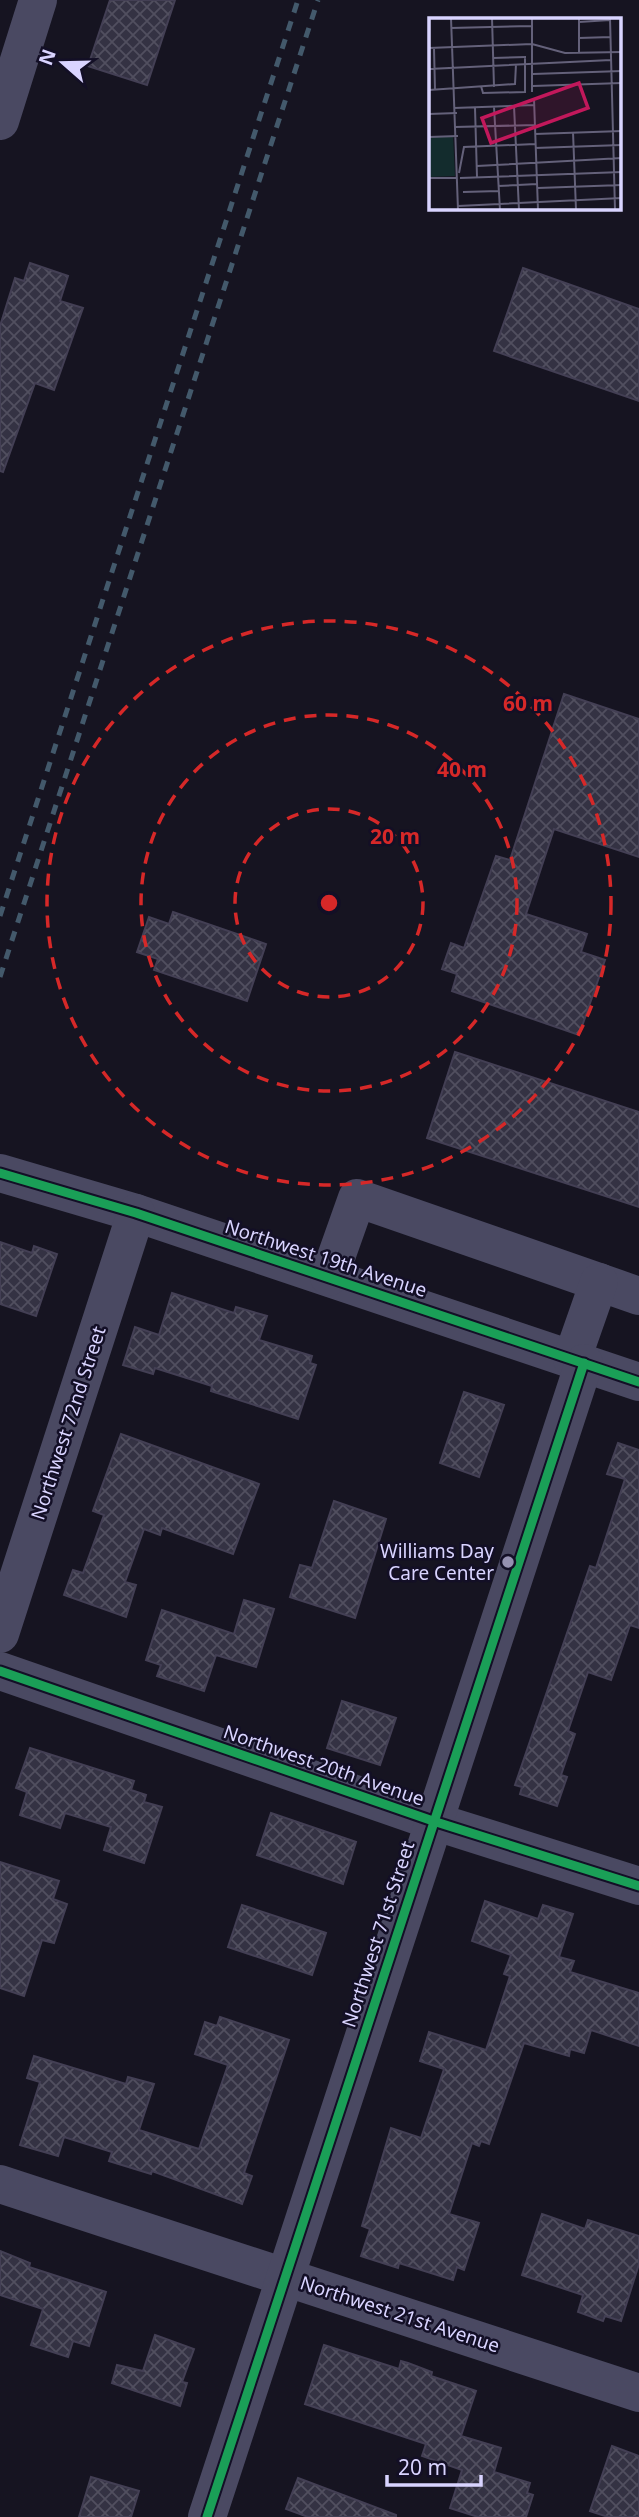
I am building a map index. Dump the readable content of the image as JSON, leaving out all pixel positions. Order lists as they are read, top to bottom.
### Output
{
  "streets": {
    "street": [
      "Northwest 19th Avenue",
      "Northwest 72nd Street",
      "Northwest 20th Avenue",
      "Northwest 71st Street",
      "Northwest 21st Avenue"
    ]
  },
  "crossings": [
    ["Northwest 19th Avenue", "Northwest 72nd Street"],
    ["Northwest 19th Avenue", "Northwest 71st Street"],
    ["Northwest 20th Avenue", "Northwest 71st Street"],
    ["Northwest 71st Street", "Northwest 21st Avenue"]
  ],
  "places": ["Williams Day Care Center"],
  "scale_bar": "20 m",
  "north": "left",
  "rings": ["60 m", "40 m", "20 m"]
}
